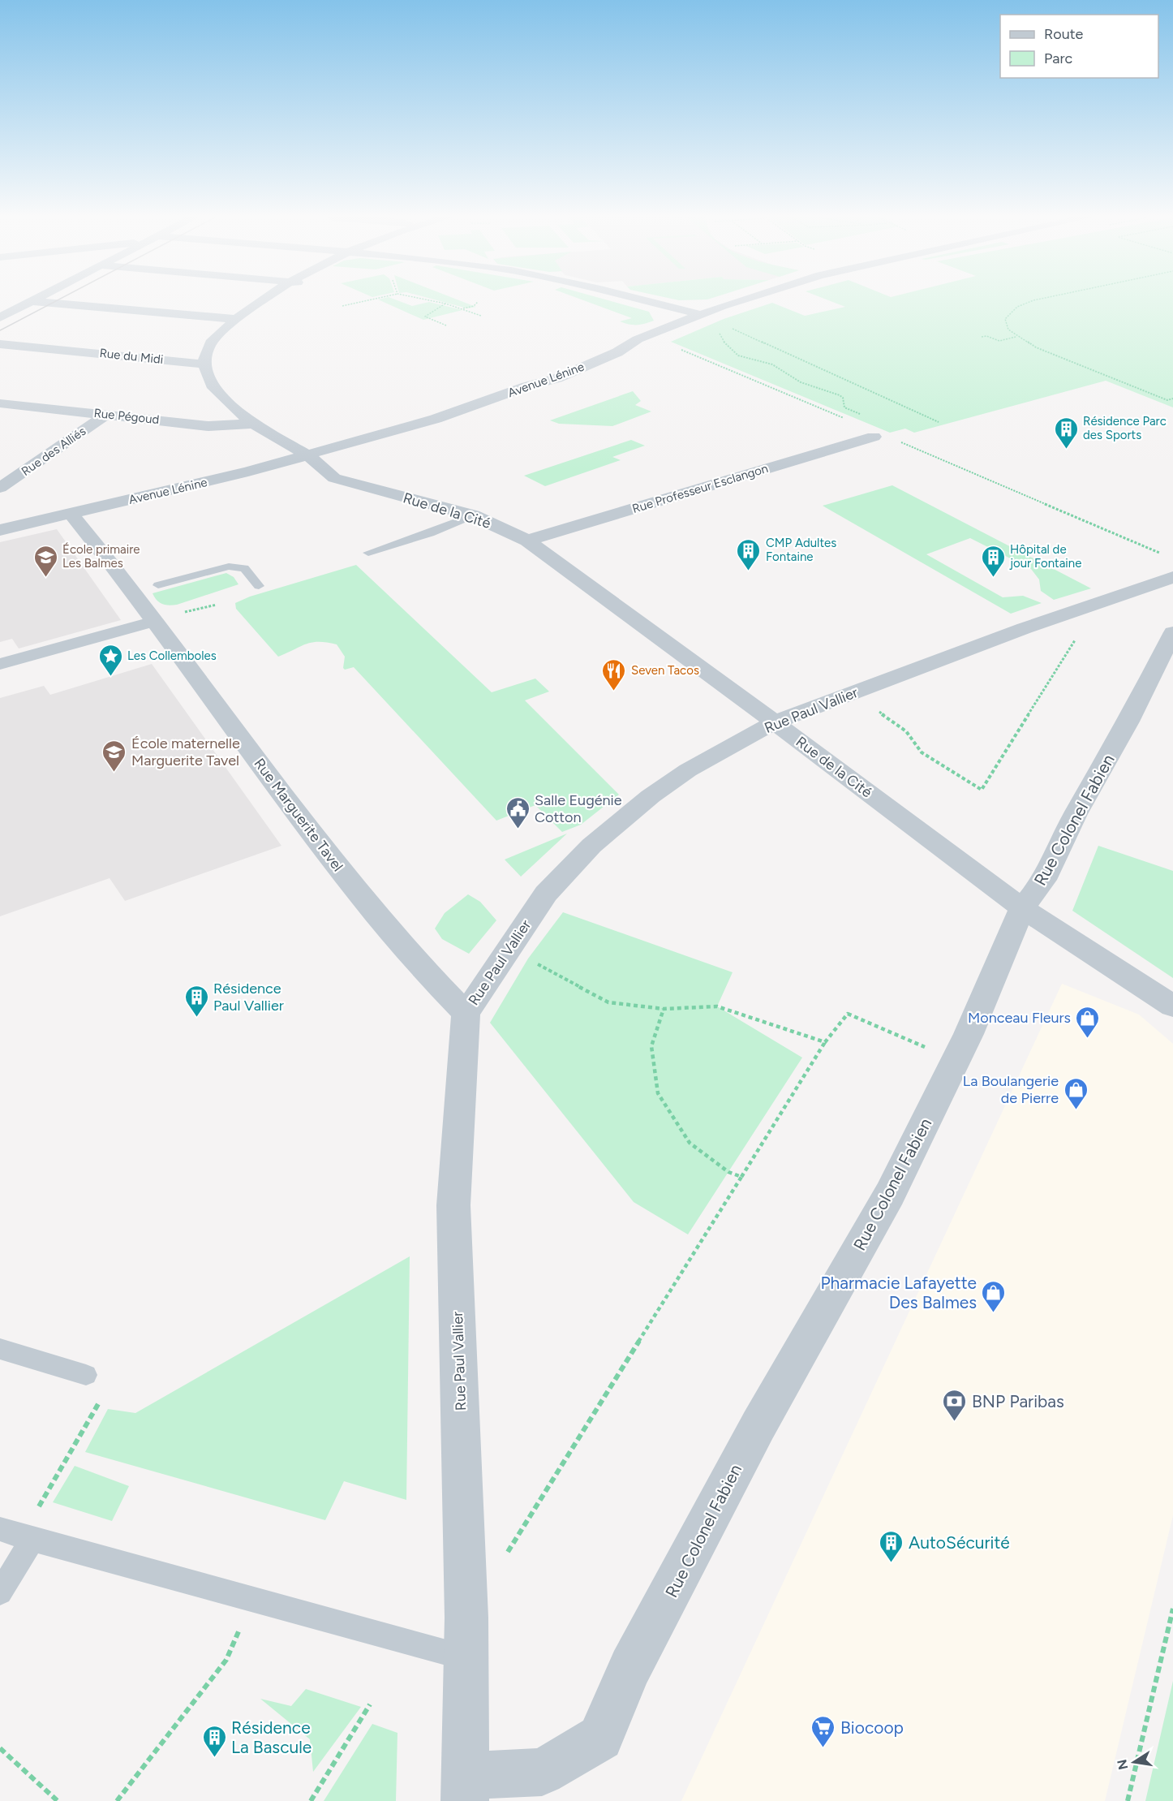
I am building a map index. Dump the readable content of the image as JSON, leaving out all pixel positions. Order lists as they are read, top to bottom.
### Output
{
  "streets": {
    "street": [
      "Rue du Midi",
      "Avenue Lénine",
      "Rue Pégoud",
      "Rue des Alliés",
      "Rue Professeur Esclangon",
      "Rue de la Cité",
      "Rue Paul Vallier",
      "Rue Marguerite Tavel",
      "Rue Colonel Fabien"
    ]
  },
  "crossings": [
    ["Rue du Midi", "Rue de la Cité"],
    ["Avenue Lénine", "Rue de la Cité"],
    ["Avenue Lénine", "Rue Marguerite Tavel"],
    ["Rue Pégoud", "Rue des Alliés"],
    ["Rue Pégoud", "Rue de la Cité"],
    ["Rue Professeur Esclangon", "Rue de la Cité"],
    ["Rue de la Cité", "Rue Paul Vallier"],
    ["Rue de la Cité", "Rue Colonel Fabien"],
    ["Rue Paul Vallier", "Rue Marguerite Tavel"],
    ["Rue Paul Vallier", "Rue Colonel Fabien"]
  ],
  "places": {
    "building": [
      "Résidence Parc des Sports",
      "CMP Adultes Fontaine",
      "Hôpital de jour Fontaine",
      "Résidence Paul Vallier",
      "AutoSécurité",
      "Résidence La Bascule"
    ],
    "school or university": ["École primaire Les Balmes", "École maternelle Marguerite Tavel"],
    "place": ["Les Collemboles"],
    "restaurant": ["Seven Tacos"],
    "public building": ["Salle Eugénie Cotton"],
    "shop": ["Monceau Fleurs", "La Boulangerie de Pierre", "Pharmacie Lafayette Des Balmes"],
    "bank": ["BNP Paribas"],
    "supermarket": ["Biocoop"]
  },
  "legend": ["Route", "Parc"],
  "north": "left"
}
